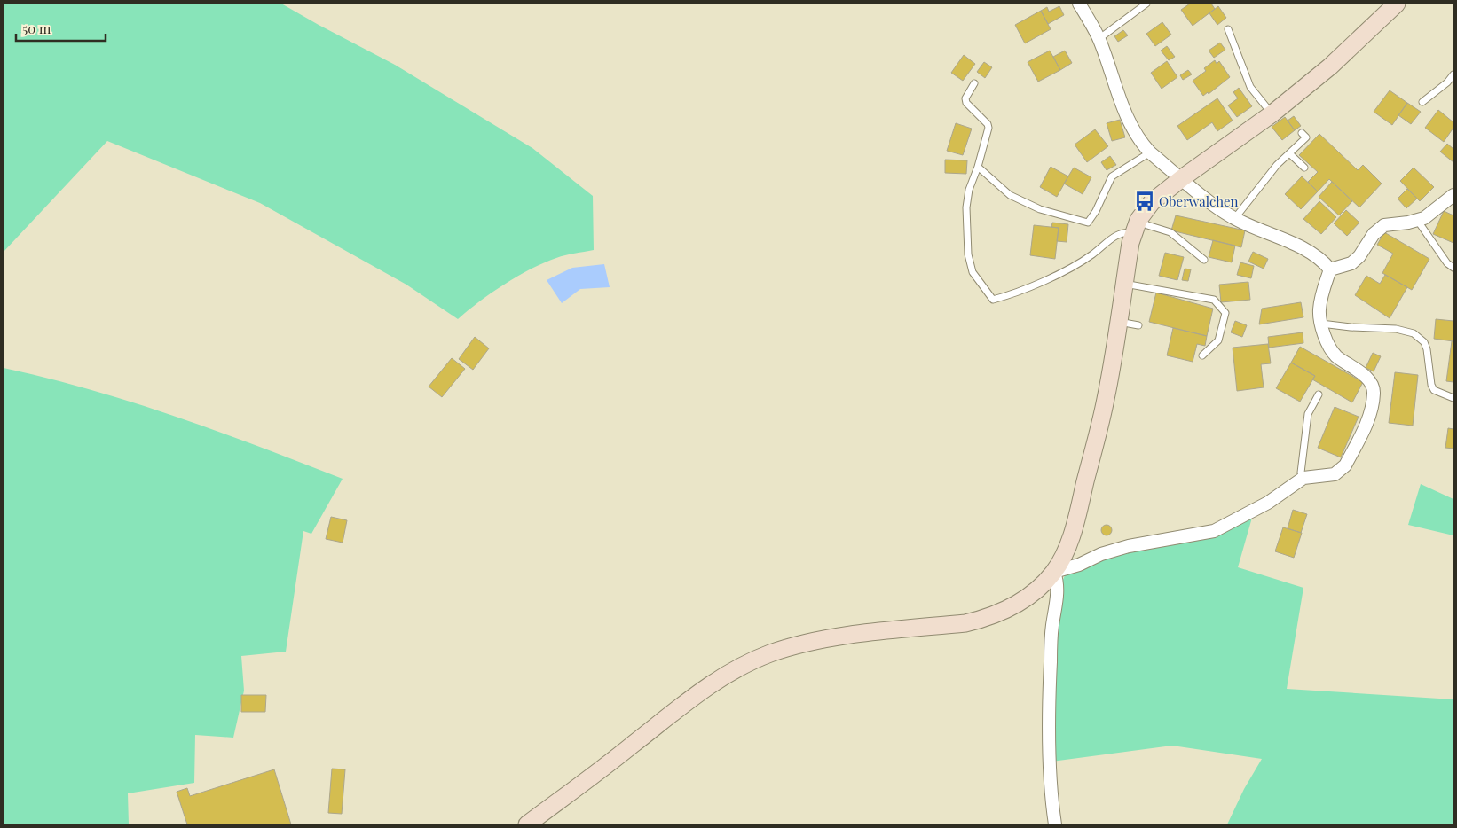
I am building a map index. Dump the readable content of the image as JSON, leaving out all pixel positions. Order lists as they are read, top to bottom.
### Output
{
  "places": {
    "bus stop": ["Oberwalchen"]
  },
  "scale_bar": "50 m"
}
